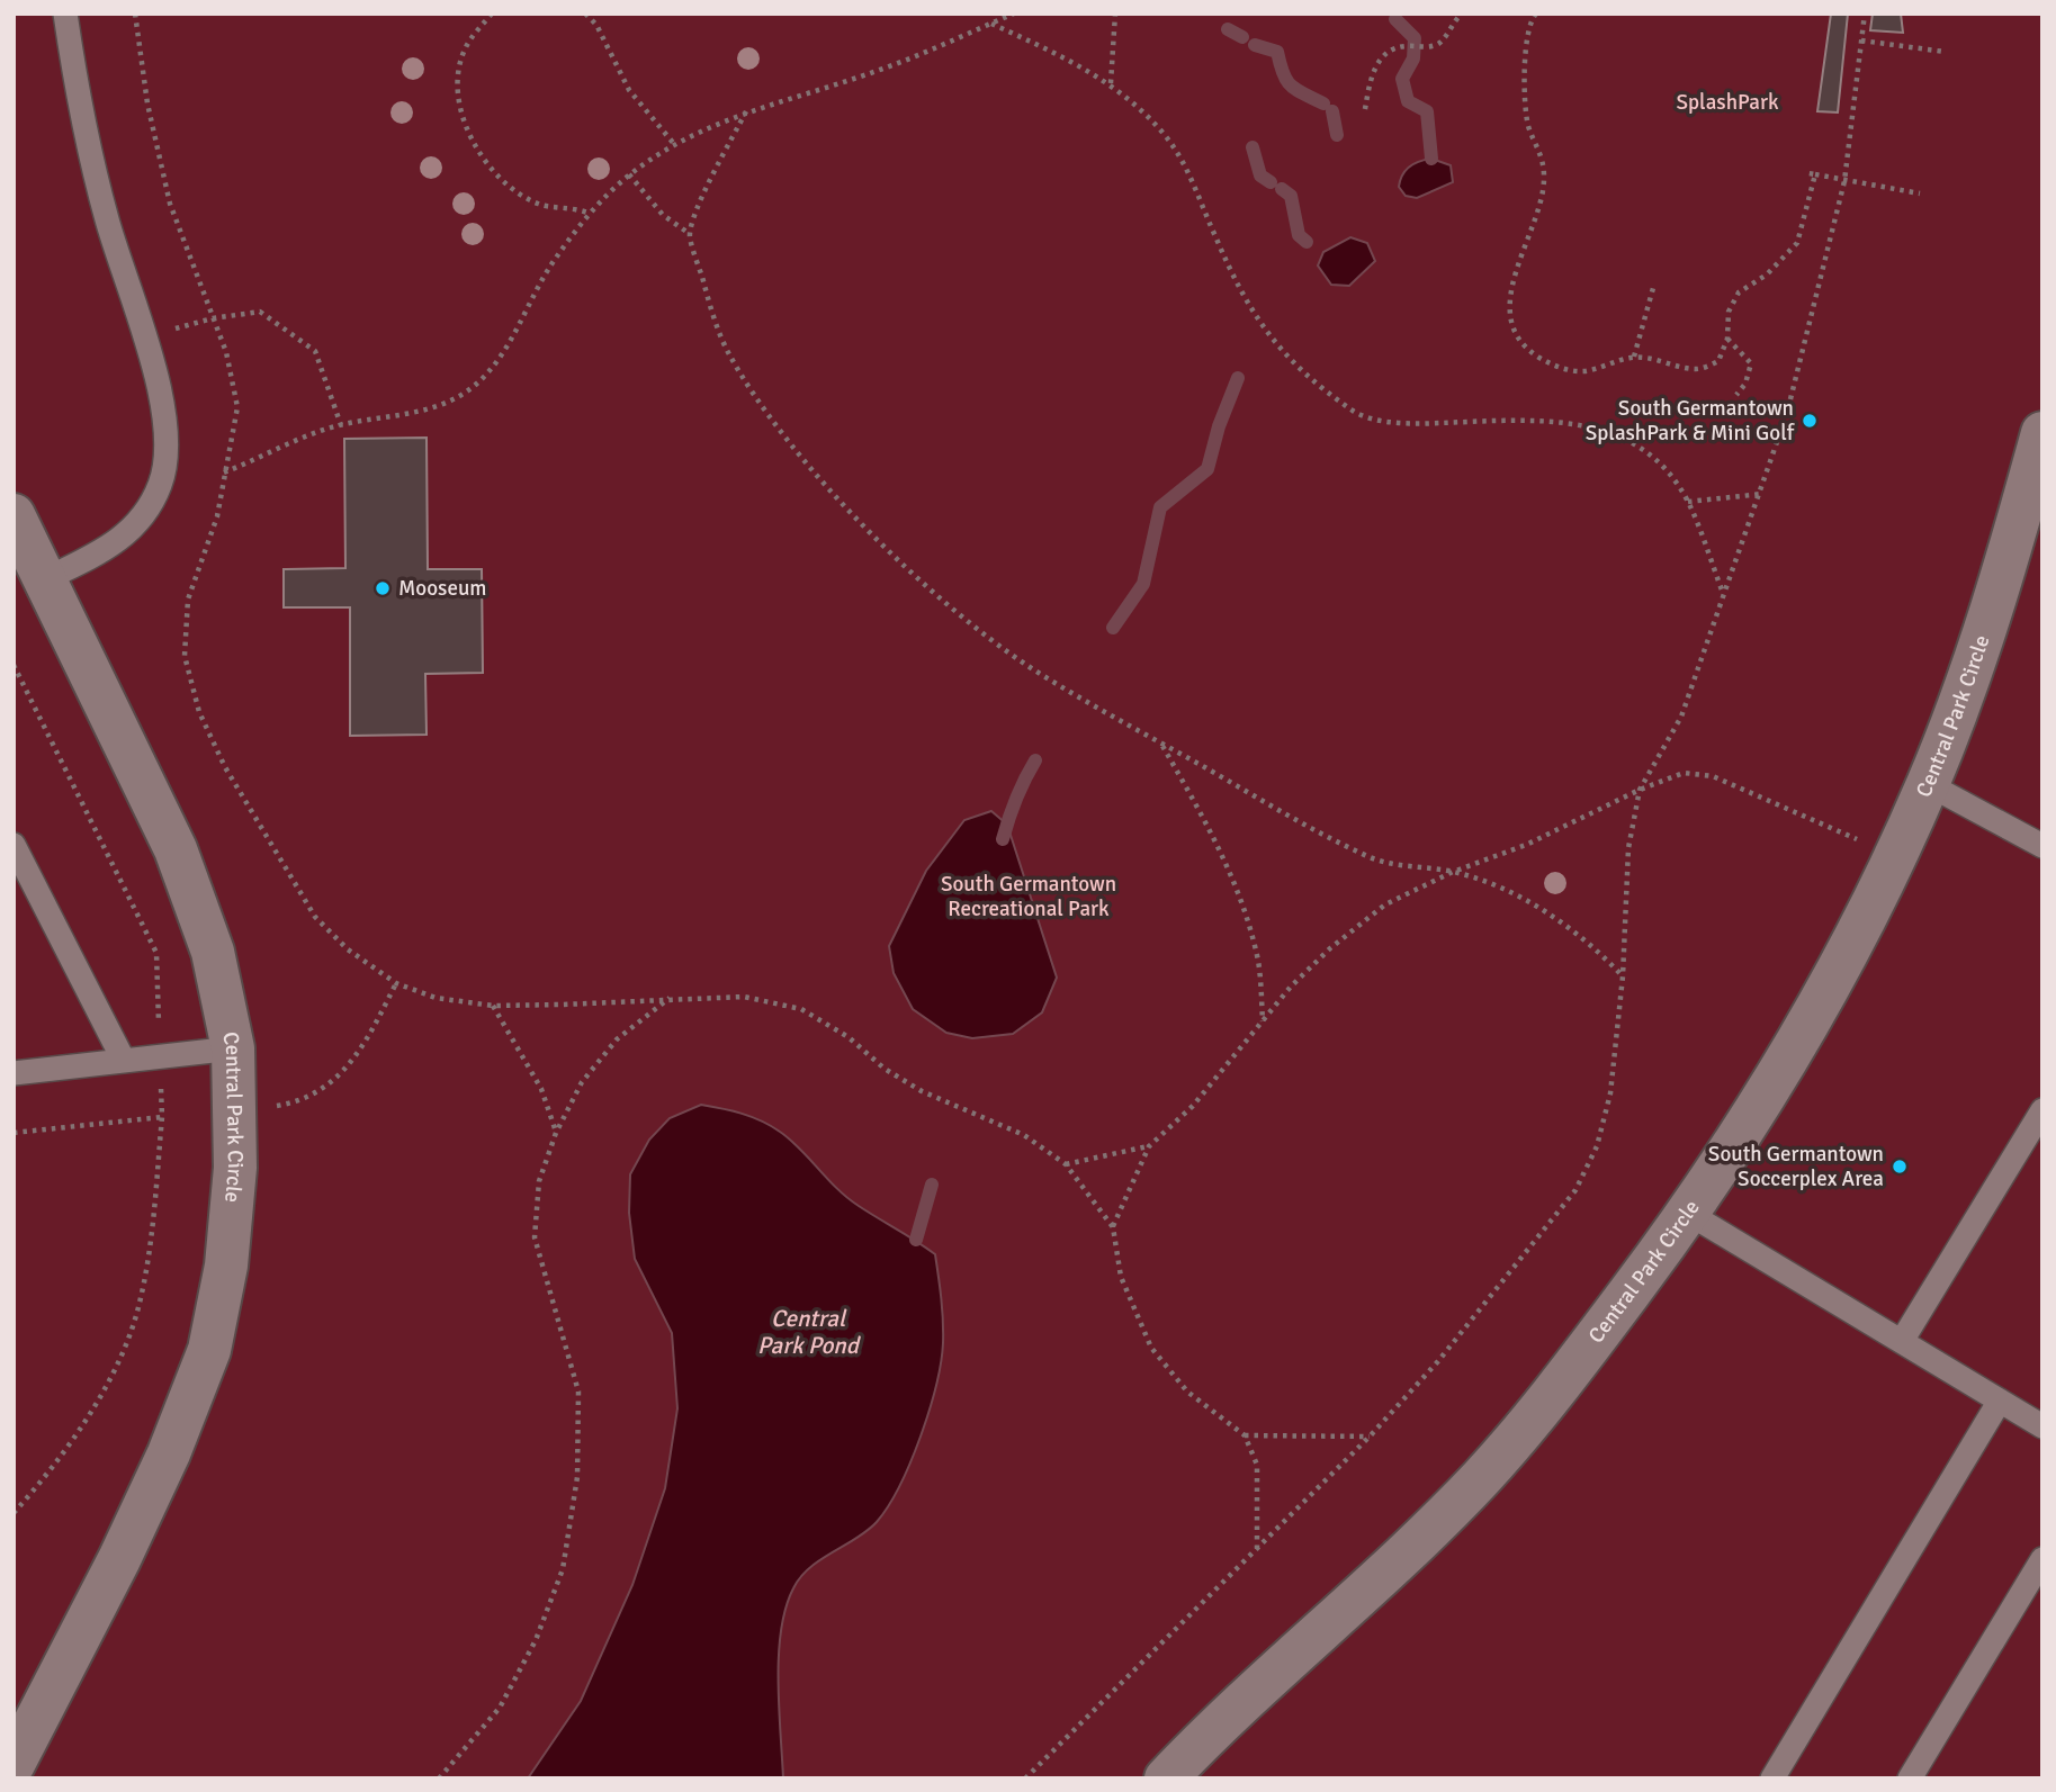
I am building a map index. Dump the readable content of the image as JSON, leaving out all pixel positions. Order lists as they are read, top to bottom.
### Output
{
  "streets": {
    "street": ["Central Park Circle"]
  },
  "water": ["Central Park Pond"],
  "parks": ["SplashPark", "South Germantown Recreational Park"],
  "places": ["South Germantown SplashPark & Mini Golf", "Mooseum", "South Germantown Soccerplex Area"]
}
